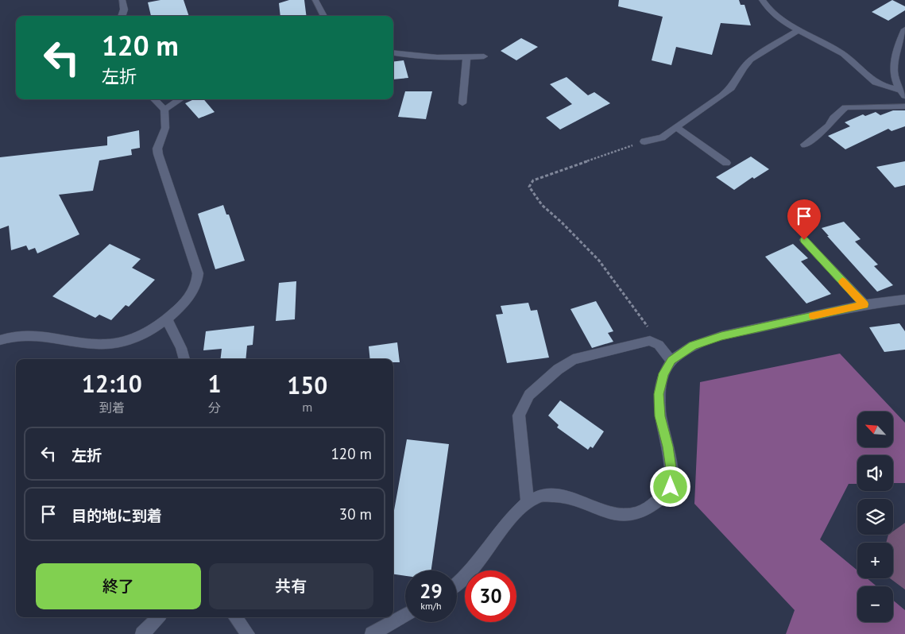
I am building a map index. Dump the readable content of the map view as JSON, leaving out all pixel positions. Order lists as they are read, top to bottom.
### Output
{
  "north": "top left",
  "page": {
    "turn": ["120 m", "左折"],
    "eta": [
      "12:10",
      "到着",
      "1",
      "分",
      "150",
      "m"
    ],
    "map_buttons": ["+", "−"],
    "list": [
      {
        "name": "左折",
        "value": "120 m"
      },
      {
        "name": "目的地に到着",
        "value": "30 m"
      }
    ],
    "buttons": ["終了", "共有"],
    "speed": "29 km/h",
    "limit": "30"
  }
}
